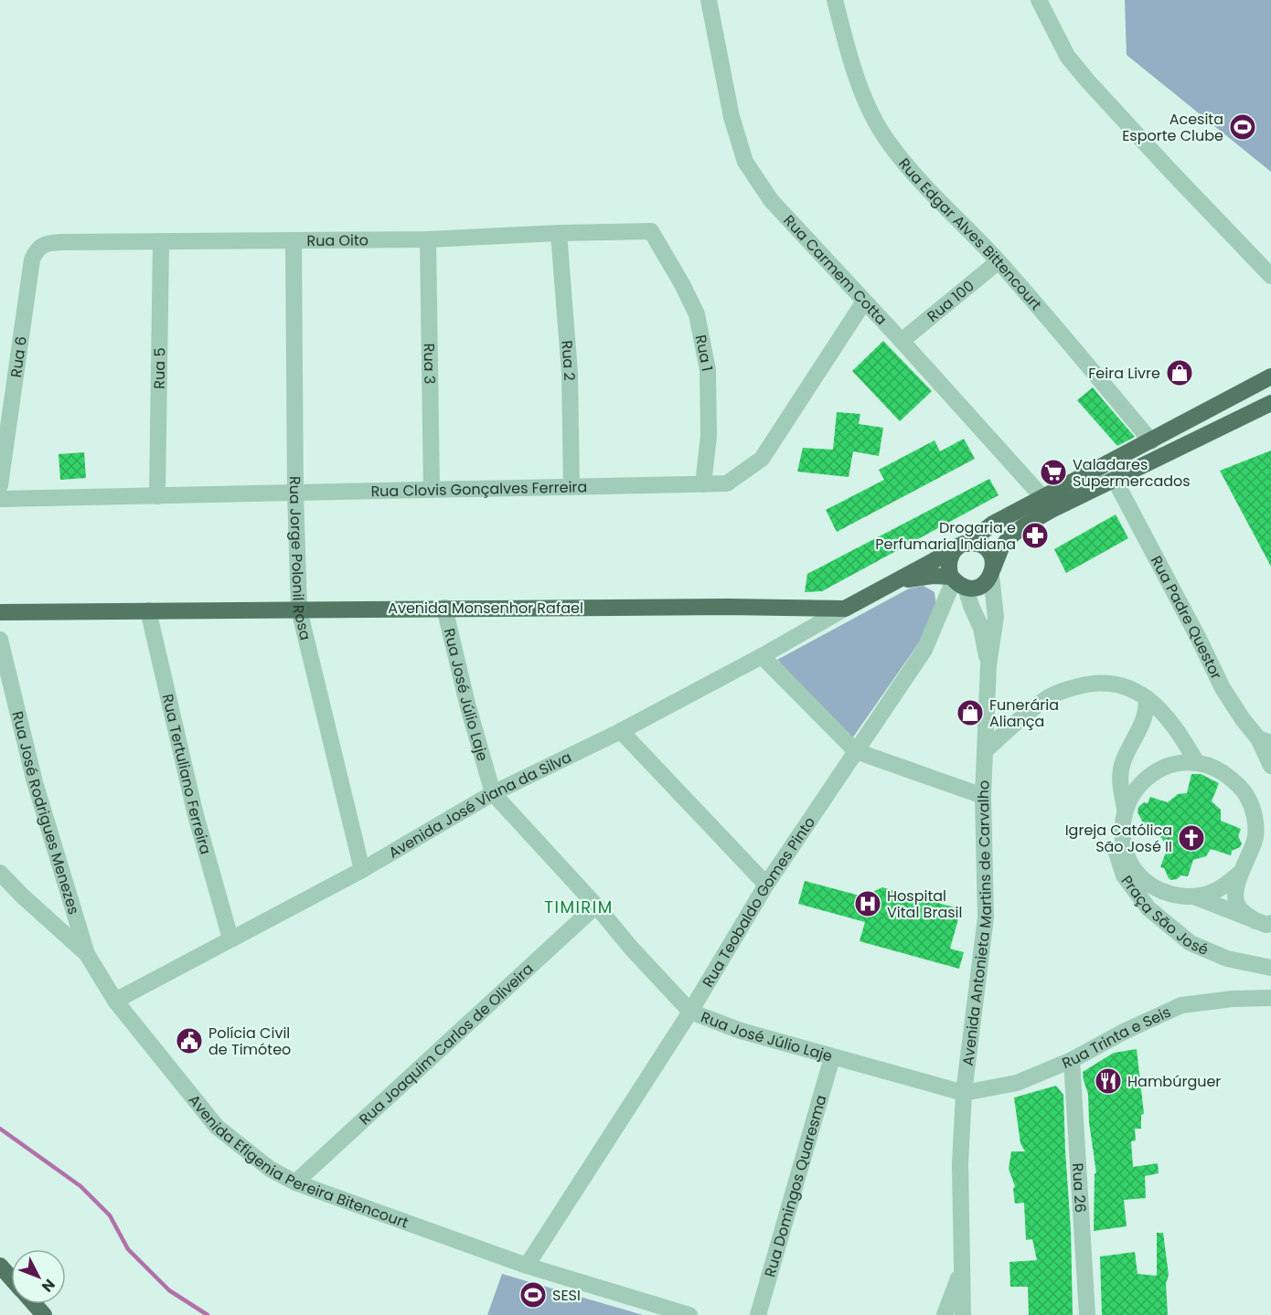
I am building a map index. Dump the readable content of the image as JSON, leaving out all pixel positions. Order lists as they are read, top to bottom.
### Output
{
  "streets": {
    "main road": ["Avenida Monsenhor Rafael"],
    "street": [
      "Rua Edgar Alves Bittencourt",
      "Rua Oito",
      "Rua Carmem Cotta",
      "Rua 100",
      "Rua 1",
      "Rua 6",
      "Rua 2",
      "Rua 3",
      "Rua 5",
      "Rua Clovis Gonçalves Ferreira",
      "Rua Jorge Polonil Rosa",
      "Rua Padre Questor",
      "Rua José Júlio Laje",
      "Rua Tertuliano Ferreira",
      "Avenida José Viana da Silva",
      "Rua José Rodrigues Menezes",
      "Rua Teobaldo Gomes Pinto",
      "Praça São José",
      "Avenida Antonieta Martins de Carvalho",
      "Rua Trinta e Seis",
      "Rua Joaquim Carlos de Oliveira",
      "Avenida Efigenia Pereira Bitencourt",
      "Rua Domingos Quaresma",
      "Rua 26"
    ]
  },
  "crossings": [
    ["Rua Edgar Alves Bittencourt", "Rua 100"],
    ["Rua Edgar Alves Bittencourt", "Avenida Monsenhor Rafael"],
    ["Rua Oito", "Rua 1"],
    ["Rua Oito", "Rua 6"],
    ["Rua Oito", "Rua 2"],
    ["Rua Oito", "Rua 3"],
    ["Rua Oito", "Rua 5"],
    ["Rua Oito", "Rua Jorge Polonil Rosa"],
    ["Rua Carmem Cotta", "Rua 100"],
    ["Rua Carmem Cotta", "Rua Clovis Gonçalves Ferreira"],
    ["Rua Carmem Cotta", "Avenida Monsenhor Rafael"],
    ["Rua 1", "Rua Clovis Gonçalves Ferreira"],
    ["Rua 2", "Rua Clovis Gonçalves Ferreira"],
    ["Rua 3", "Rua Clovis Gonçalves Ferreira"],
    ["Rua 5", "Rua Clovis Gonçalves Ferreira"],
    ["Rua Clovis Gonçalves Ferreira", "Rua Jorge Polonil Rosa"],
    ["Rua Jorge Polonil Rosa", "Avenida Monsenhor Rafael"],
    ["Rua Jorge Polonil Rosa", "Avenida José Viana da Silva"],
    ["Avenida Monsenhor Rafael", "Rua José Júlio Laje"],
    ["Avenida Monsenhor Rafael", "Rua Tertuliano Ferreira"],
    ["Avenida Monsenhor Rafael", "Avenida José Viana da Silva"],
    ["Avenida Monsenhor Rafael", "Rua Teobaldo Gomes Pinto"],
    ["Avenida Monsenhor Rafael", "Avenida Antonieta Martins de Carvalho"],
    ["Rua José Júlio Laje", "Avenida José Viana da Silva"],
    ["Rua José Júlio Laje", "Rua Teobaldo Gomes Pinto"],
    ["Rua José Júlio Laje", "Avenida Antonieta Martins de Carvalho"],
    ["Rua José Júlio Laje", "Rua Trinta e Seis"],
    ["Rua José Júlio Laje", "Rua Joaquim Carlos de Oliveira"],
    ["Rua José Júlio Laje", "Rua Domingos Quaresma"],
    ["Rua Tertuliano Ferreira", "Avenida José Viana da Silva"],
    ["Avenida José Viana da Silva", "Avenida Efigenia Pereira Bitencourt"],
    ["Rua José Rodrigues Menezes", "Avenida Efigenia Pereira Bitencourt"],
    ["Rua Teobaldo Gomes Pinto", "Avenida Antonieta Martins de Carvalho"],
    ["Rua Teobaldo Gomes Pinto", "Avenida Efigenia Pereira Bitencourt"],
    ["Avenida Antonieta Martins de Carvalho", "Rua Trinta e Seis"],
    ["Rua Trinta e Seis", "Rua 26"],
    ["Rua Joaquim Carlos de Oliveira", "Avenida Efigenia Pereira Bitencourt"]
  ],
  "districts": ["TIMIRIM"],
  "places": {
    "sports": ["Acesita Esporte Clube", "SESI"],
    "shop": ["Feira Livre", "Funerária Aliança"],
    "supermarket": ["Valadares Supermercados"],
    "pharmacy": ["Drogaria e Perfumaria Indiana"],
    "church": ["Igreja Católica São José II"],
    "hospital": ["Hospital Vital Brasil"],
    "public building": ["Polícia Civil de Timóteo"],
    "restaurant": ["Hambúrguer"]
  },
  "north": "bottom right"
}
